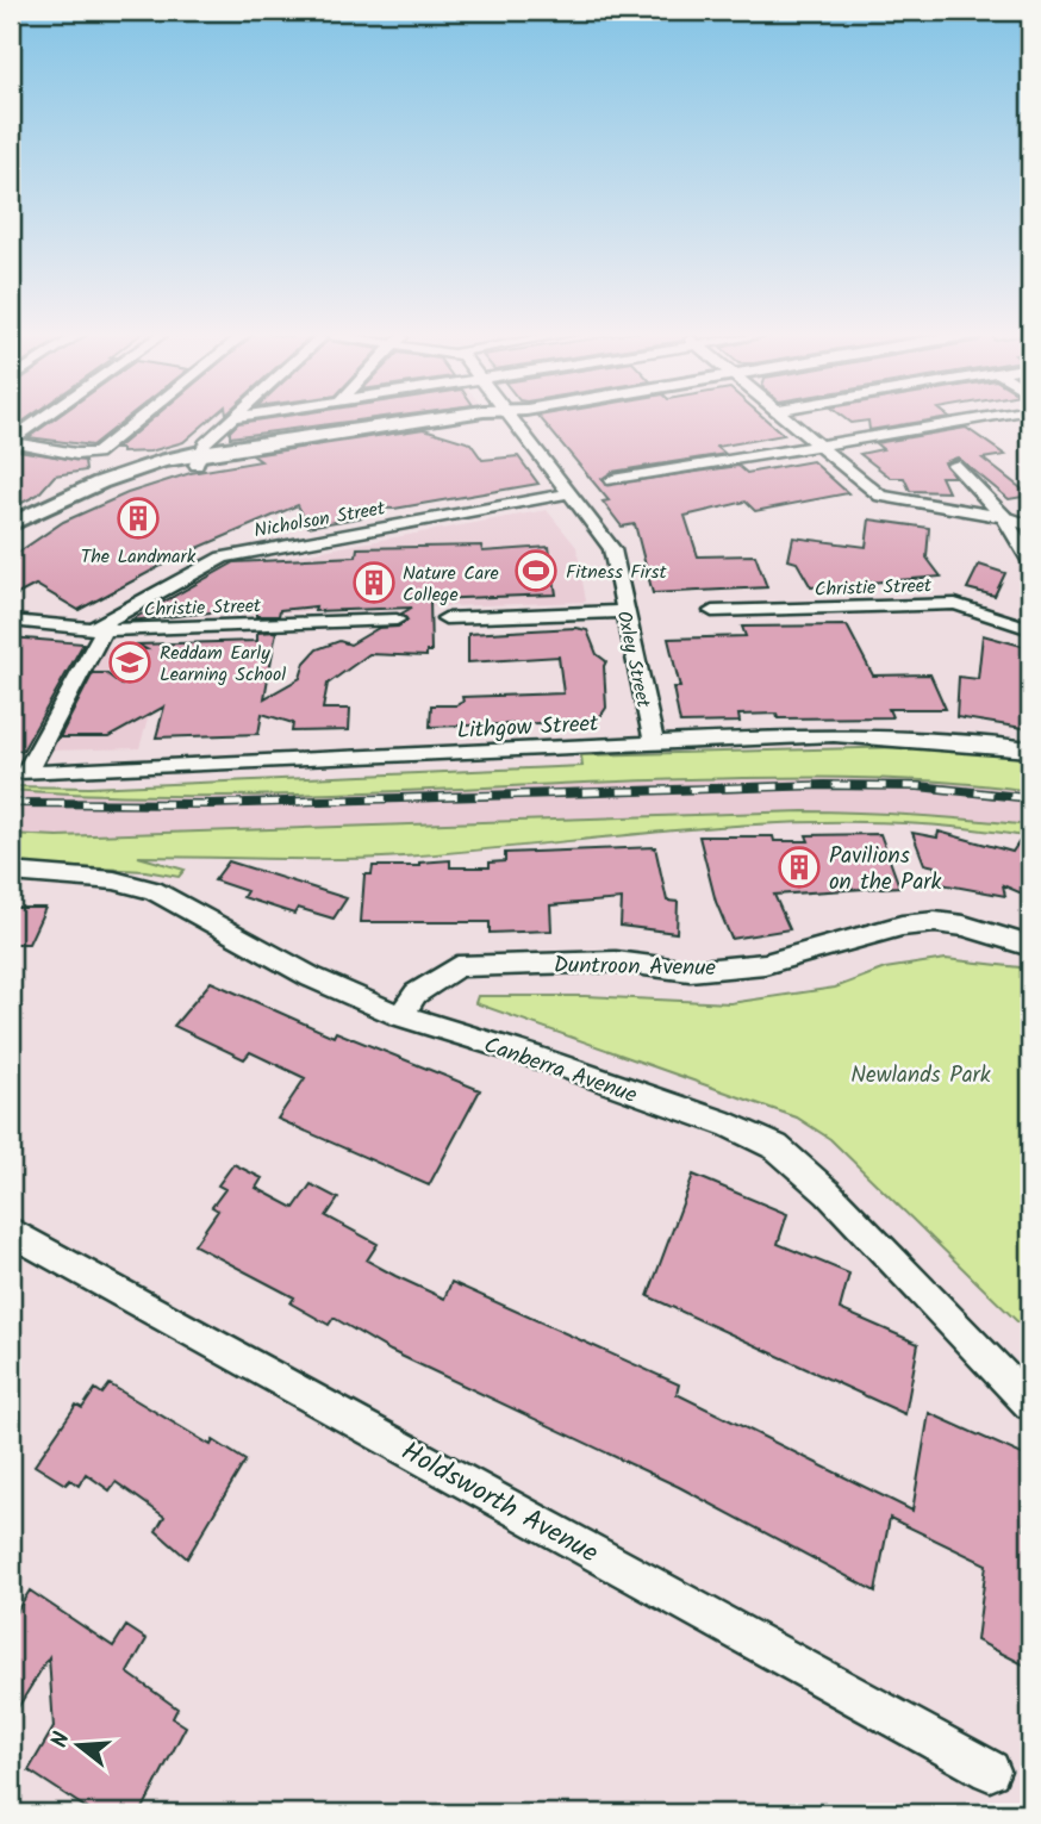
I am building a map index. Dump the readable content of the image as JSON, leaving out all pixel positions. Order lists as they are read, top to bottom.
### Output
{
  "streets": {
    "street": [
      "Nicholson Street",
      "Christie Street",
      "Oxley Street",
      "Lithgow Street",
      "Duntroon Avenue",
      "Canberra Avenue",
      "Holdsworth Avenue"
    ]
  },
  "crossings": [
    ["Nicholson Street", "Christie Street"],
    ["Nicholson Street", "Oxley Street"],
    ["Nicholson Street", "Lithgow Street"],
    ["Christie Street", "Lithgow Street"],
    ["Oxley Street", "Lithgow Street"],
    ["Duntroon Avenue", "Canberra Avenue"]
  ],
  "parks": ["Newlands Park"],
  "places": {
    "building": ["The Landmark", "Nature Care College", "Pavilions on the Park"],
    "sports": ["Fitness First"],
    "school or university": ["Reddam Early Learning School"]
  },
  "north": "left"
}
